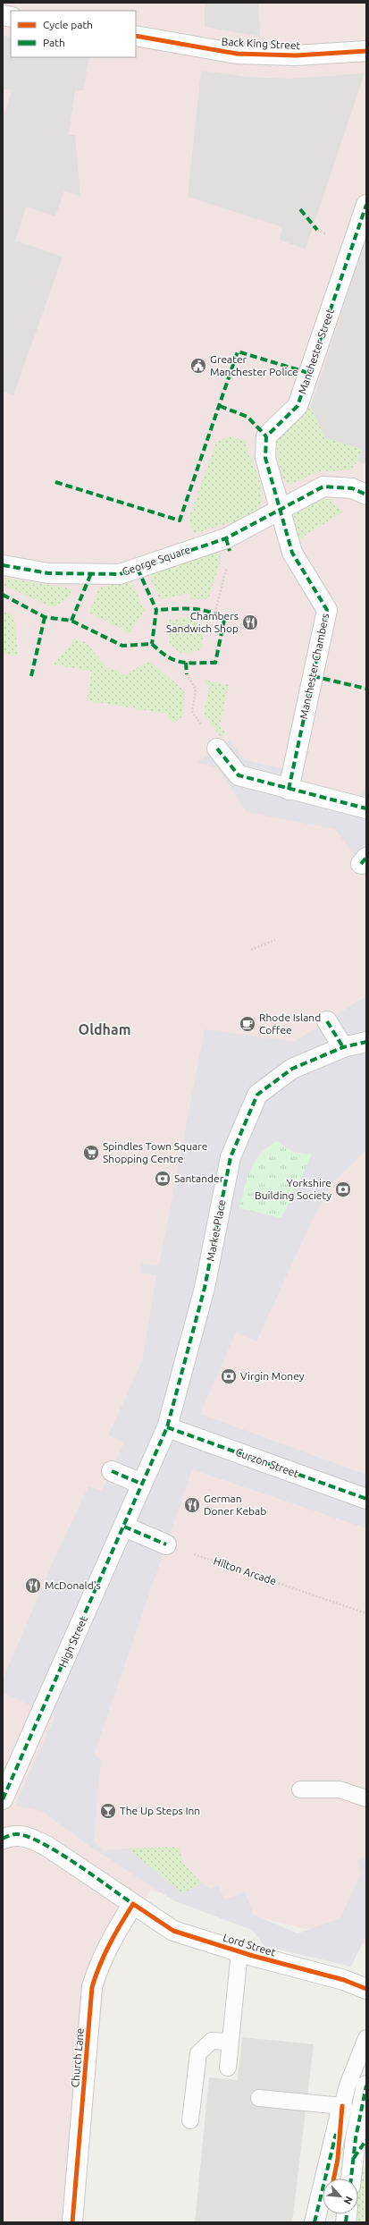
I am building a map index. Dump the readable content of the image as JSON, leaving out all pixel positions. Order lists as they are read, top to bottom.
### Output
{
  "streets": {
    "street": [
      "Back King Street",
      "Manchester Street",
      "George Square",
      "Manchester Chambers",
      "Market Place",
      "Curzon Street",
      "High Street",
      "Lord Street",
      "Church Lane"
    ],
    "path": ["Hilton Arcade"]
  },
  "crossings": [
    ["Manchester Street", "George Square"],
    ["Manchester Street", "Manchester Chambers"],
    ["George Square", "Manchester Chambers"],
    ["Market Place", "Curzon Street"],
    ["Market Place", "High Street"],
    ["Lord Street", "Church Lane"]
  ],
  "districts": ["Oldham"],
  "places": {
    "public building": ["Greater Manchester Police"],
    "restaurant": ["Chambers Sandwich Shop", "German Doner Kebab", "McDonald's"],
    "cafe": ["Rhode Island Coffee"],
    "supermarket": ["Spindles Town Square Shopping Centre"],
    "bank": ["Santander", "Yorkshire Building Society", "Virgin Money"],
    "bar": ["The Up Steps Inn"]
  },
  "legend": ["Cycle path", "Path"],
  "north": "bottom right"
}
